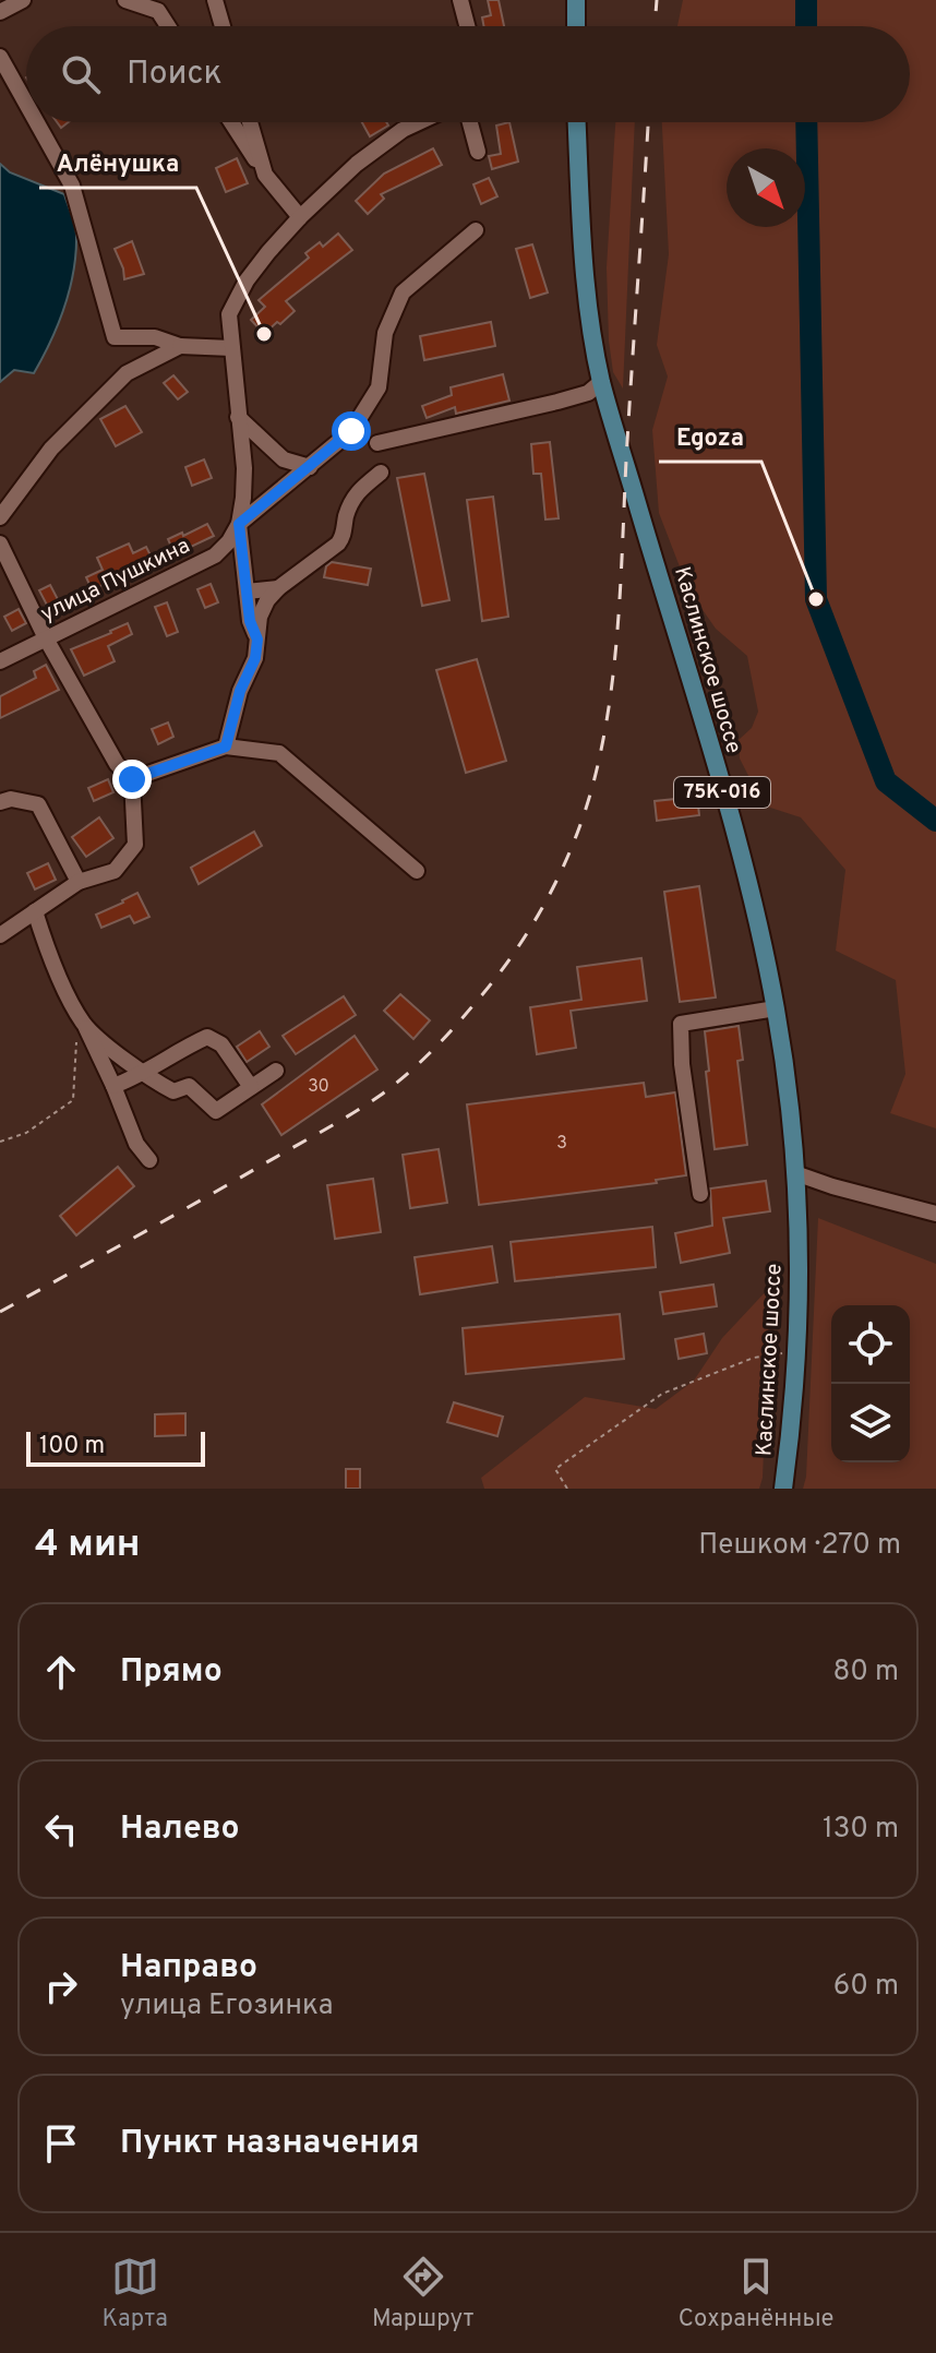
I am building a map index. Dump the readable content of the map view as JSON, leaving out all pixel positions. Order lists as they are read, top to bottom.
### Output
{
  "streets": {
    "main road": ["Каслинское шоссе", "75К-016"],
    "street": ["улица Пушкина"]
  },
  "places": ["Алёнушка", "Egoza"],
  "house_numbers": ["30", "3"],
  "scale_bar": "100 m",
  "north": "bottom right",
  "page": {
    "search": "Поиск",
    "scale": "100 m",
    "heading": ["4 мин", "Пешком · 270 m"],
    "list": [
      ["Прямо", "80 m"],
      ["Налево", "130 m"],
      ["Направо", "улица Егозинка", "60 m"],
      "Пункт назначения"
    ],
    "nav": ["Карта", "Маршрут", "Сохранённые"]
  }
}
